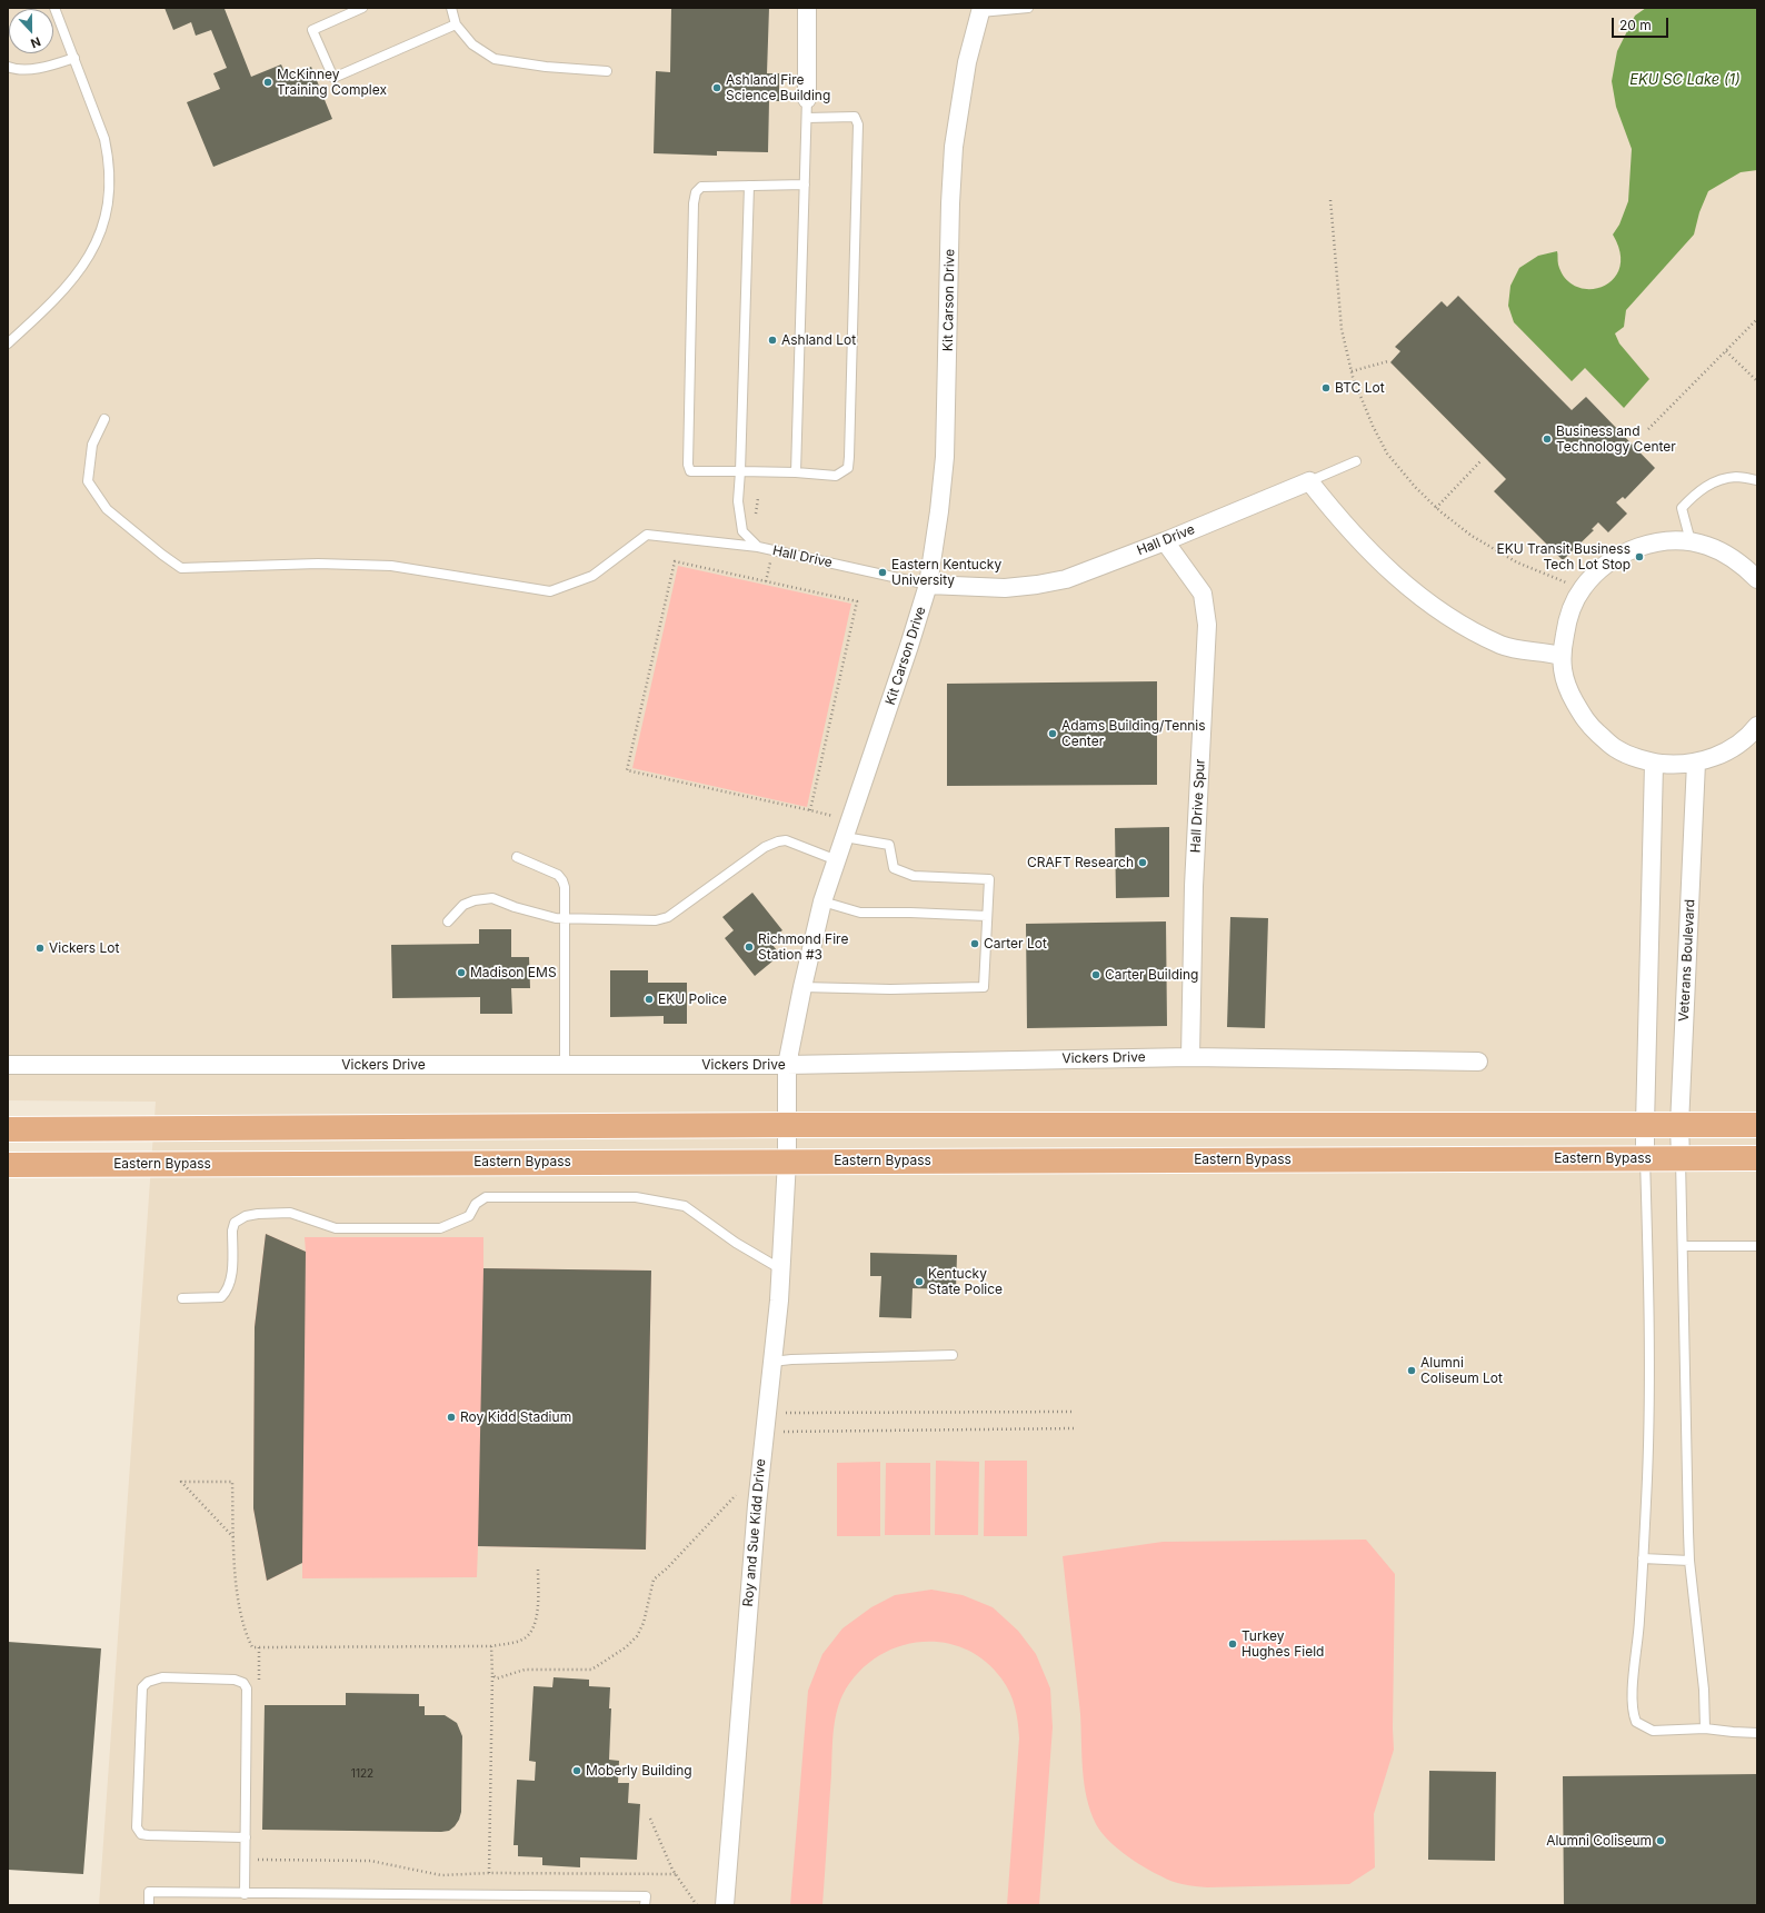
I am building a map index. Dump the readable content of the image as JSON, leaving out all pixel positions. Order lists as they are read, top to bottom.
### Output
{
  "streets": {
    "main road": ["Eastern Bypass"],
    "street": [
      "Kit Carson Drive",
      "Hall Drive",
      "Hall Drive Spur",
      "Veterans Boulevard",
      "Vickers Drive",
      "Roy and Sue Kidd Drive"
    ]
  },
  "crossings": [
    ["Kit Carson Drive", "Hall Drive"],
    ["Kit Carson Drive", "Vickers Drive"],
    ["Kit Carson Drive", "Eastern Bypass"],
    ["Kit Carson Drive", "Roy and Sue Kidd Drive"],
    ["Hall Drive", "Hall Drive Spur"],
    ["Hall Drive Spur", "Vickers Drive"],
    ["Veterans Boulevard", "Eastern Bypass"],
    ["Eastern Bypass", "Roy and Sue Kidd Drive"]
  ],
  "water": ["EKU SC Lake (1)"],
  "places": [
    "McKinney Training Complex",
    "Ashland Fire Science Building",
    "Ashland Lot",
    "BTC Lot",
    "Business and Technology Center",
    "EKU Transit Business Tech Lot Stop",
    "Eastern Kentucky University",
    "Adams Building/Tennis Center",
    "CRAFT Research",
    "Carter Lot",
    "Richmond Fire Station #3",
    "Vickers Lot",
    "Madison EMS",
    "Carter Building",
    "EKU Police",
    "Kentucky State Police",
    "Alumni Coliseum Lot",
    "Roy Kidd Stadium",
    "Turkey Hughes Field",
    "Moberly Building",
    "Alumni Coliseum"
  ],
  "house_numbers": ["1122"],
  "scale_bar": "20 m",
  "north": "bottom"
}
